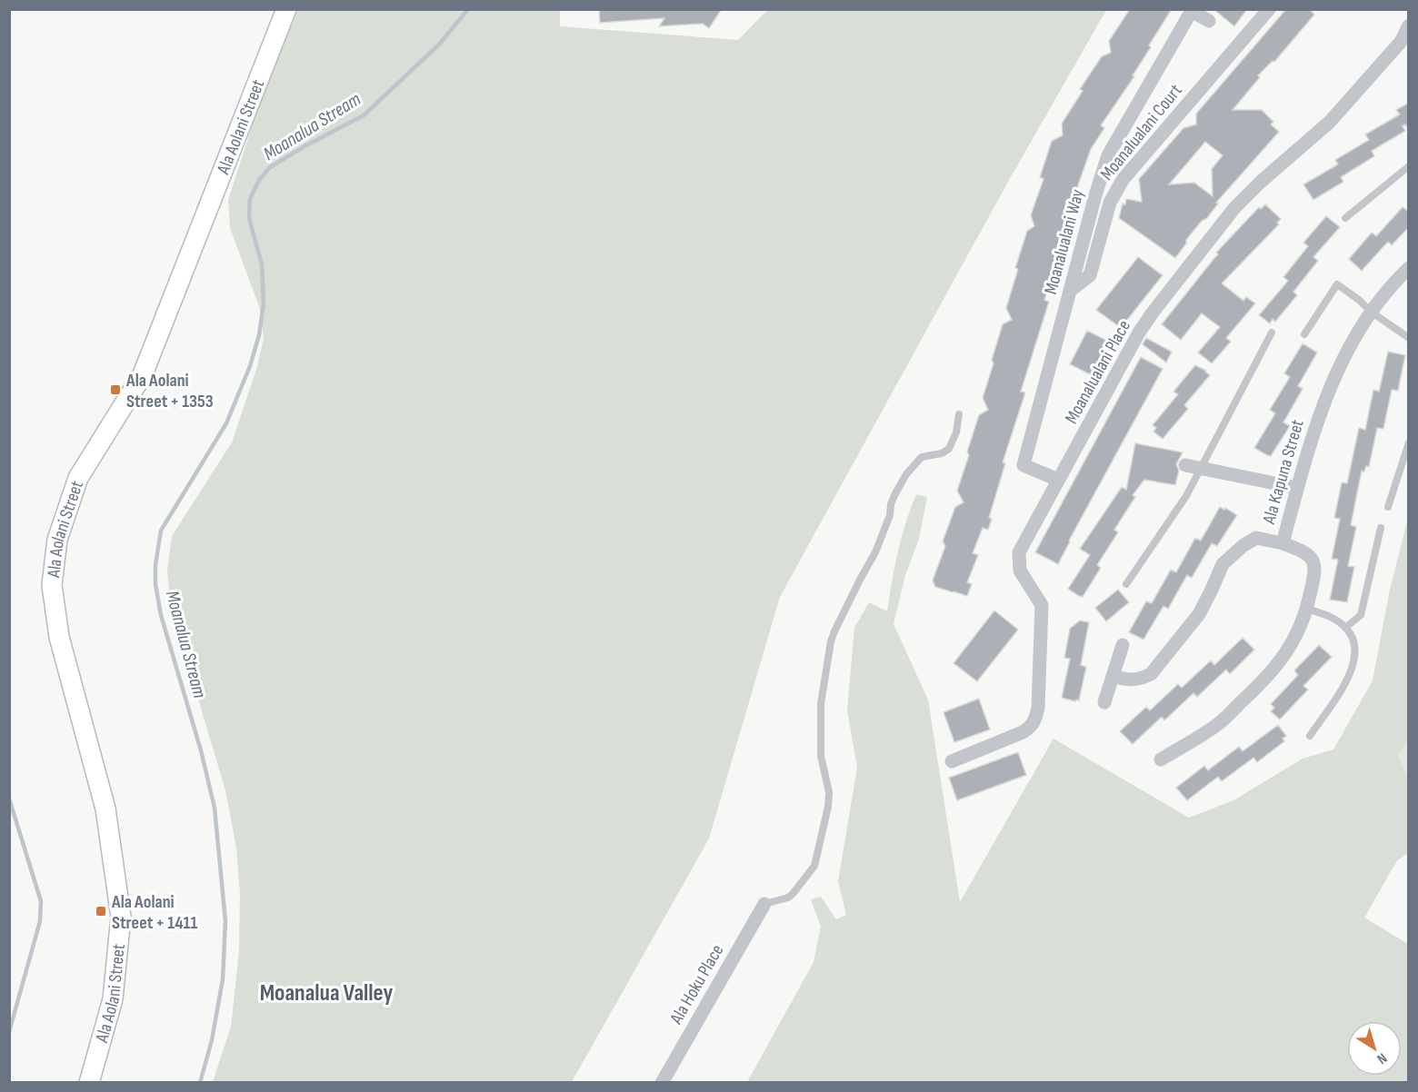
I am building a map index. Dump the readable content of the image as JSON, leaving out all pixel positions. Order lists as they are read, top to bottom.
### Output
{
  "streets": {
    "street": [
      "Ala Aolani Street",
      "Moanalualani Court",
      "Moanalualani Way",
      "Moanalualani Place",
      "Ala Kapuna Street",
      "Ala Hoku Place"
    ]
  },
  "crossings": [
    ["Moanalualani Court", "Moanalualani Way"],
    ["Moanalualani Way", "Moanalualani Place"]
  ],
  "districts": ["Moanalua Valley"],
  "water": ["Moanalua Stream"],
  "places": {
    "transit": ["Ala Aolani Street + 1353", "Ala Aolani Street + 1411"]
  },
  "north": "bottom right"
}
